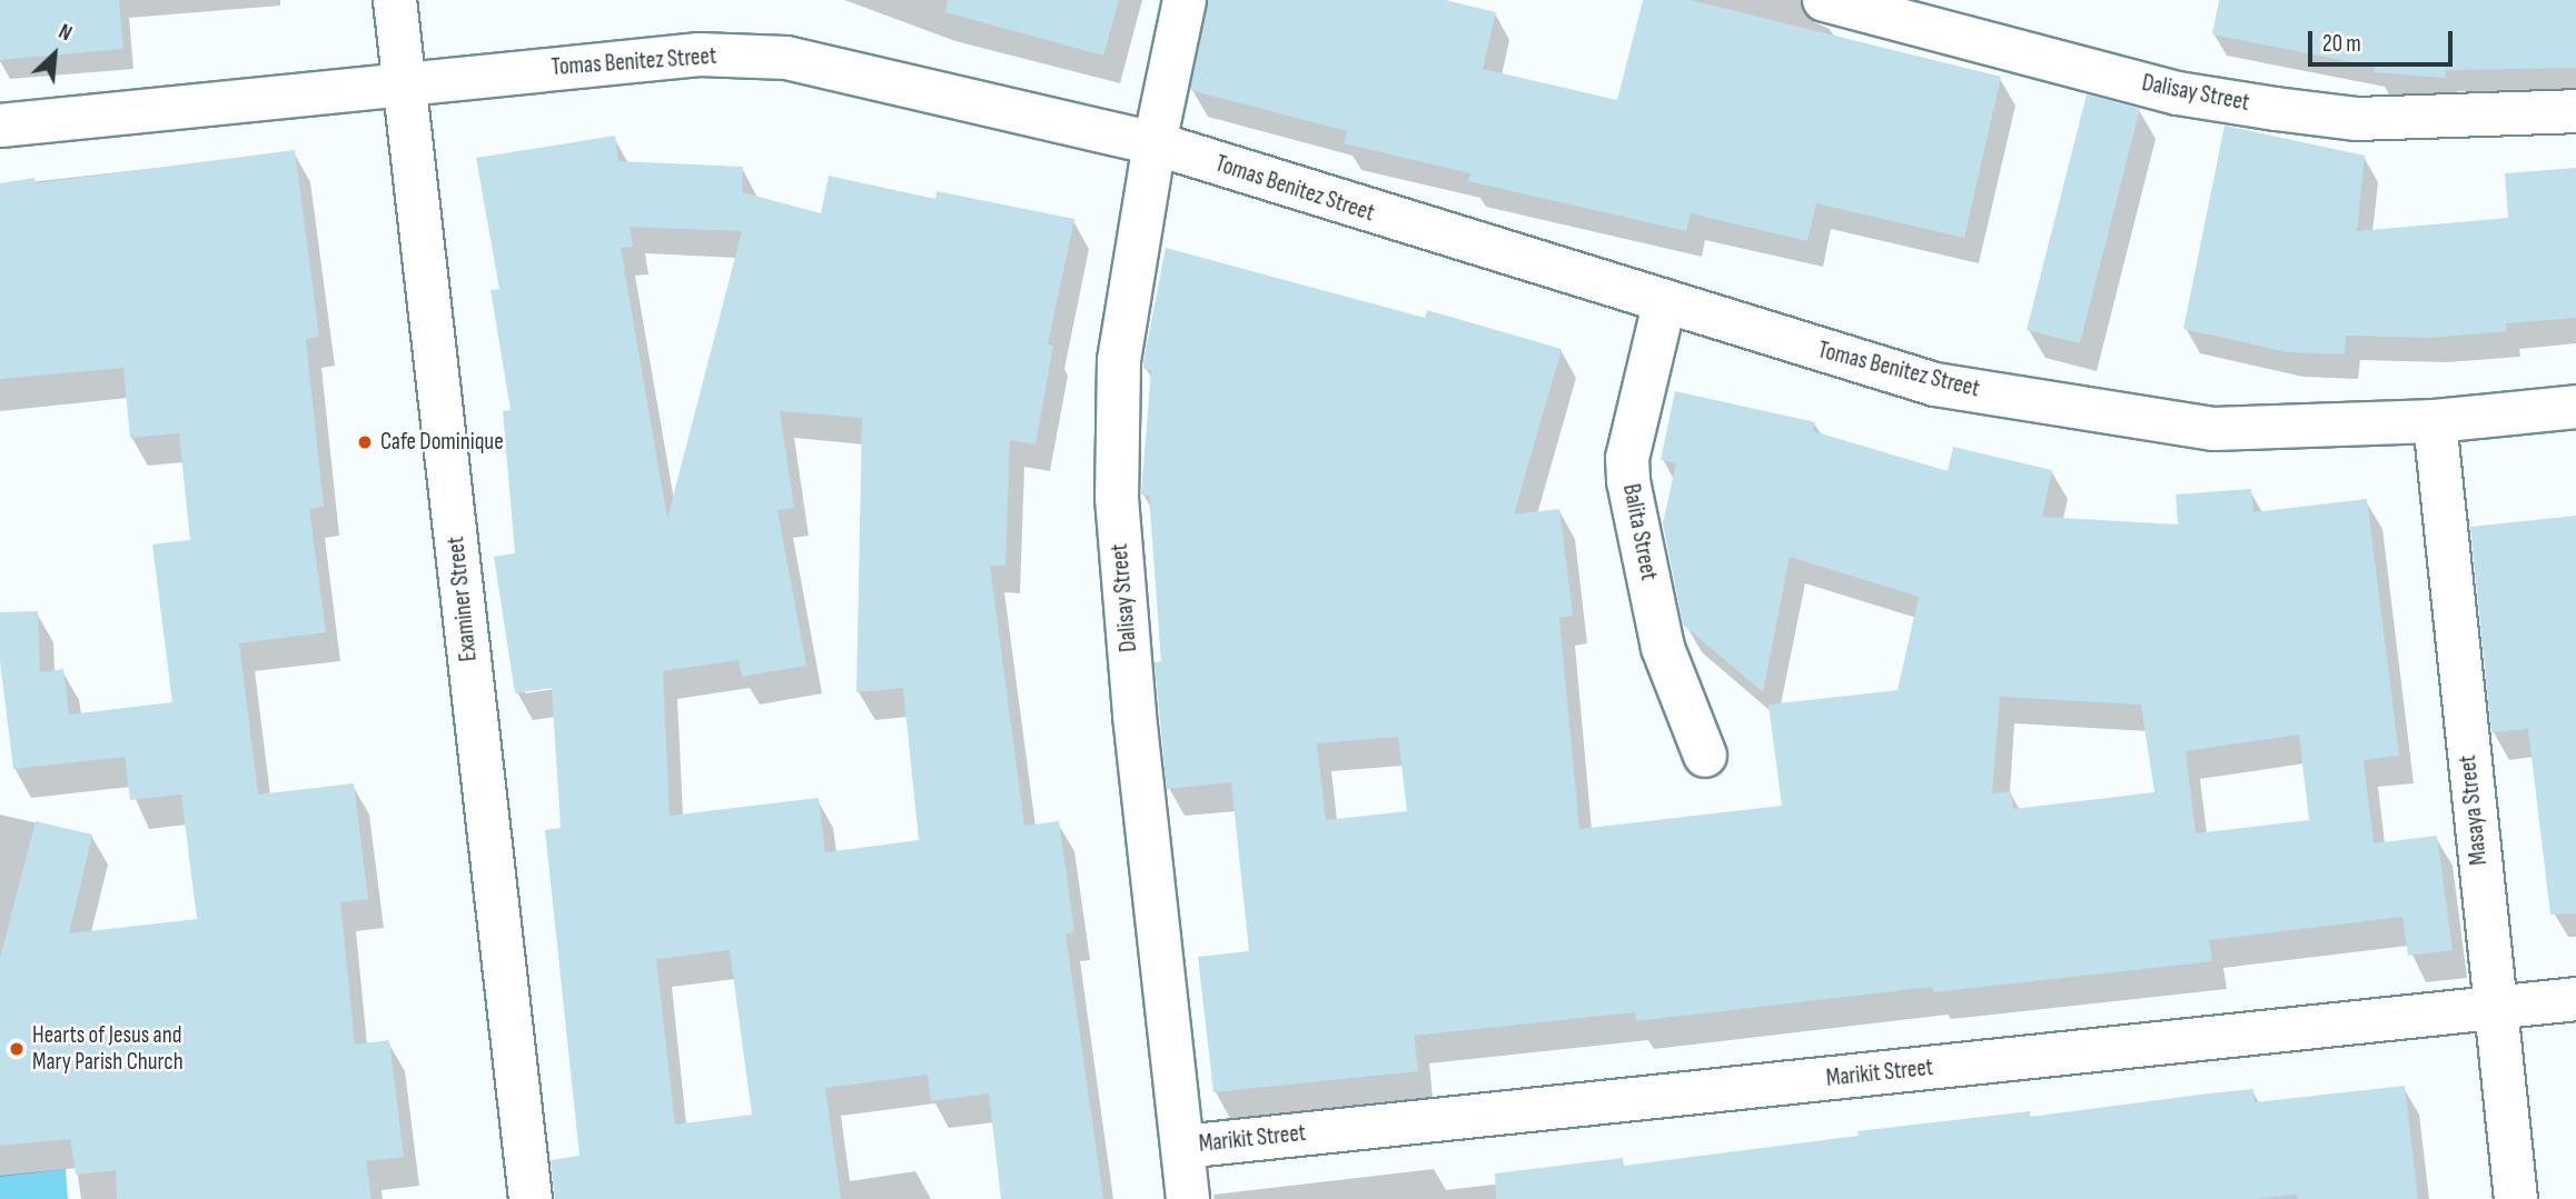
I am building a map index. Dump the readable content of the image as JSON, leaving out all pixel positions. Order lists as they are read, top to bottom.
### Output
{
  "streets": {
    "street": [
      "Tomas Benitez Street",
      "Dalisay Street",
      "Balita Street",
      "Examiner Street",
      "Masaya Street",
      "Marikit Street"
    ]
  },
  "crossings": [
    ["Tomas Benitez Street", "Dalisay Street"],
    ["Tomas Benitez Street", "Balita Street"],
    ["Tomas Benitez Street", "Examiner Street"],
    ["Tomas Benitez Street", "Masaya Street"],
    ["Dalisay Street", "Marikit Street"],
    ["Masaya Street", "Marikit Street"]
  ],
  "places": ["Cafe Dominique", "Hearts of Jesus and Mary Parish Church"],
  "scale_bar": "20 m",
  "north": "top right"
}
